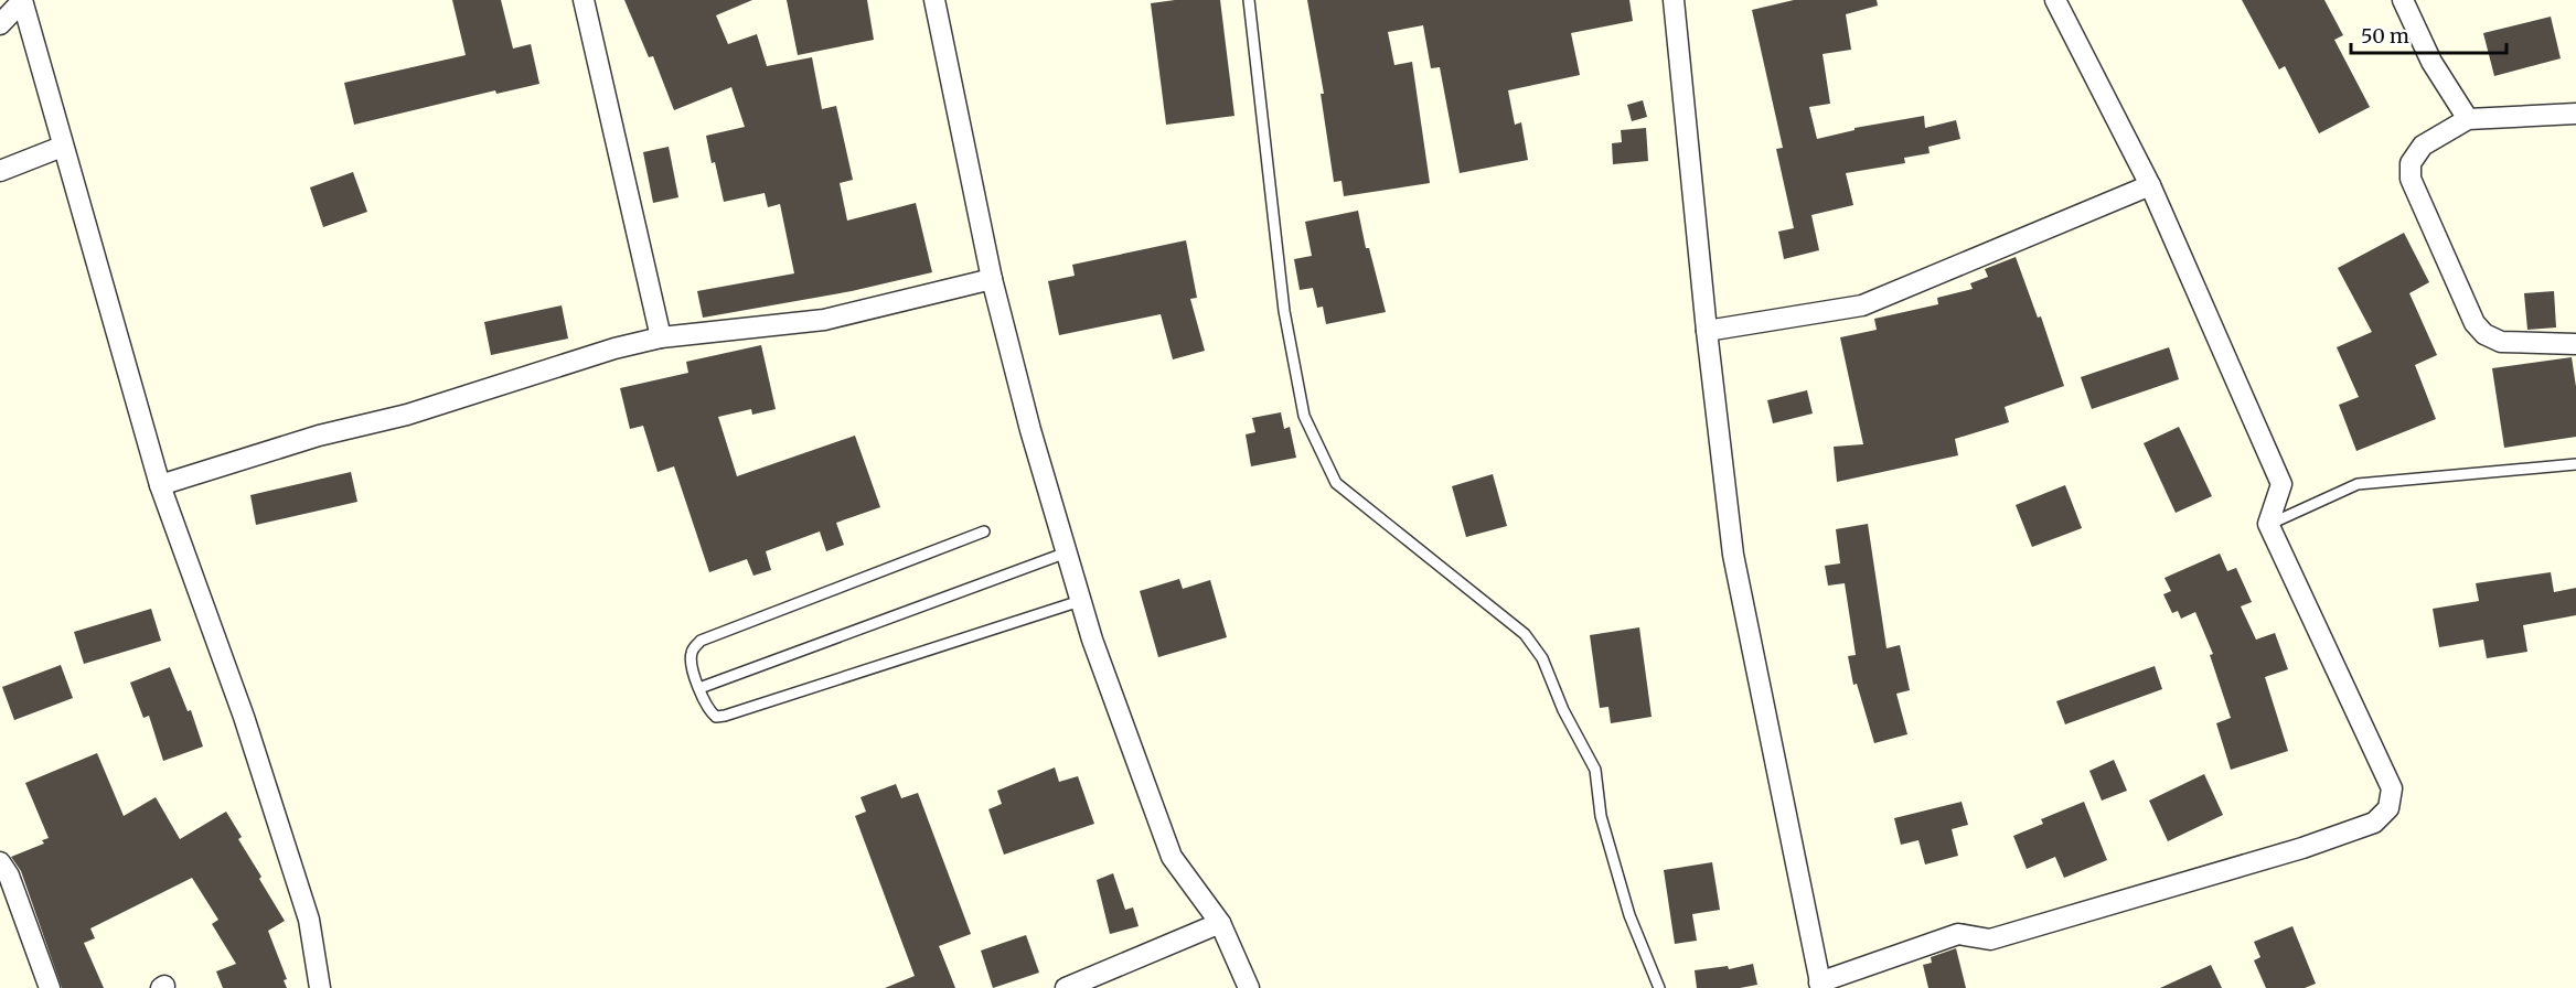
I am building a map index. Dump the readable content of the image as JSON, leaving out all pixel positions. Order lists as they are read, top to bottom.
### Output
{
  "scale_bar": "50 m"
}
